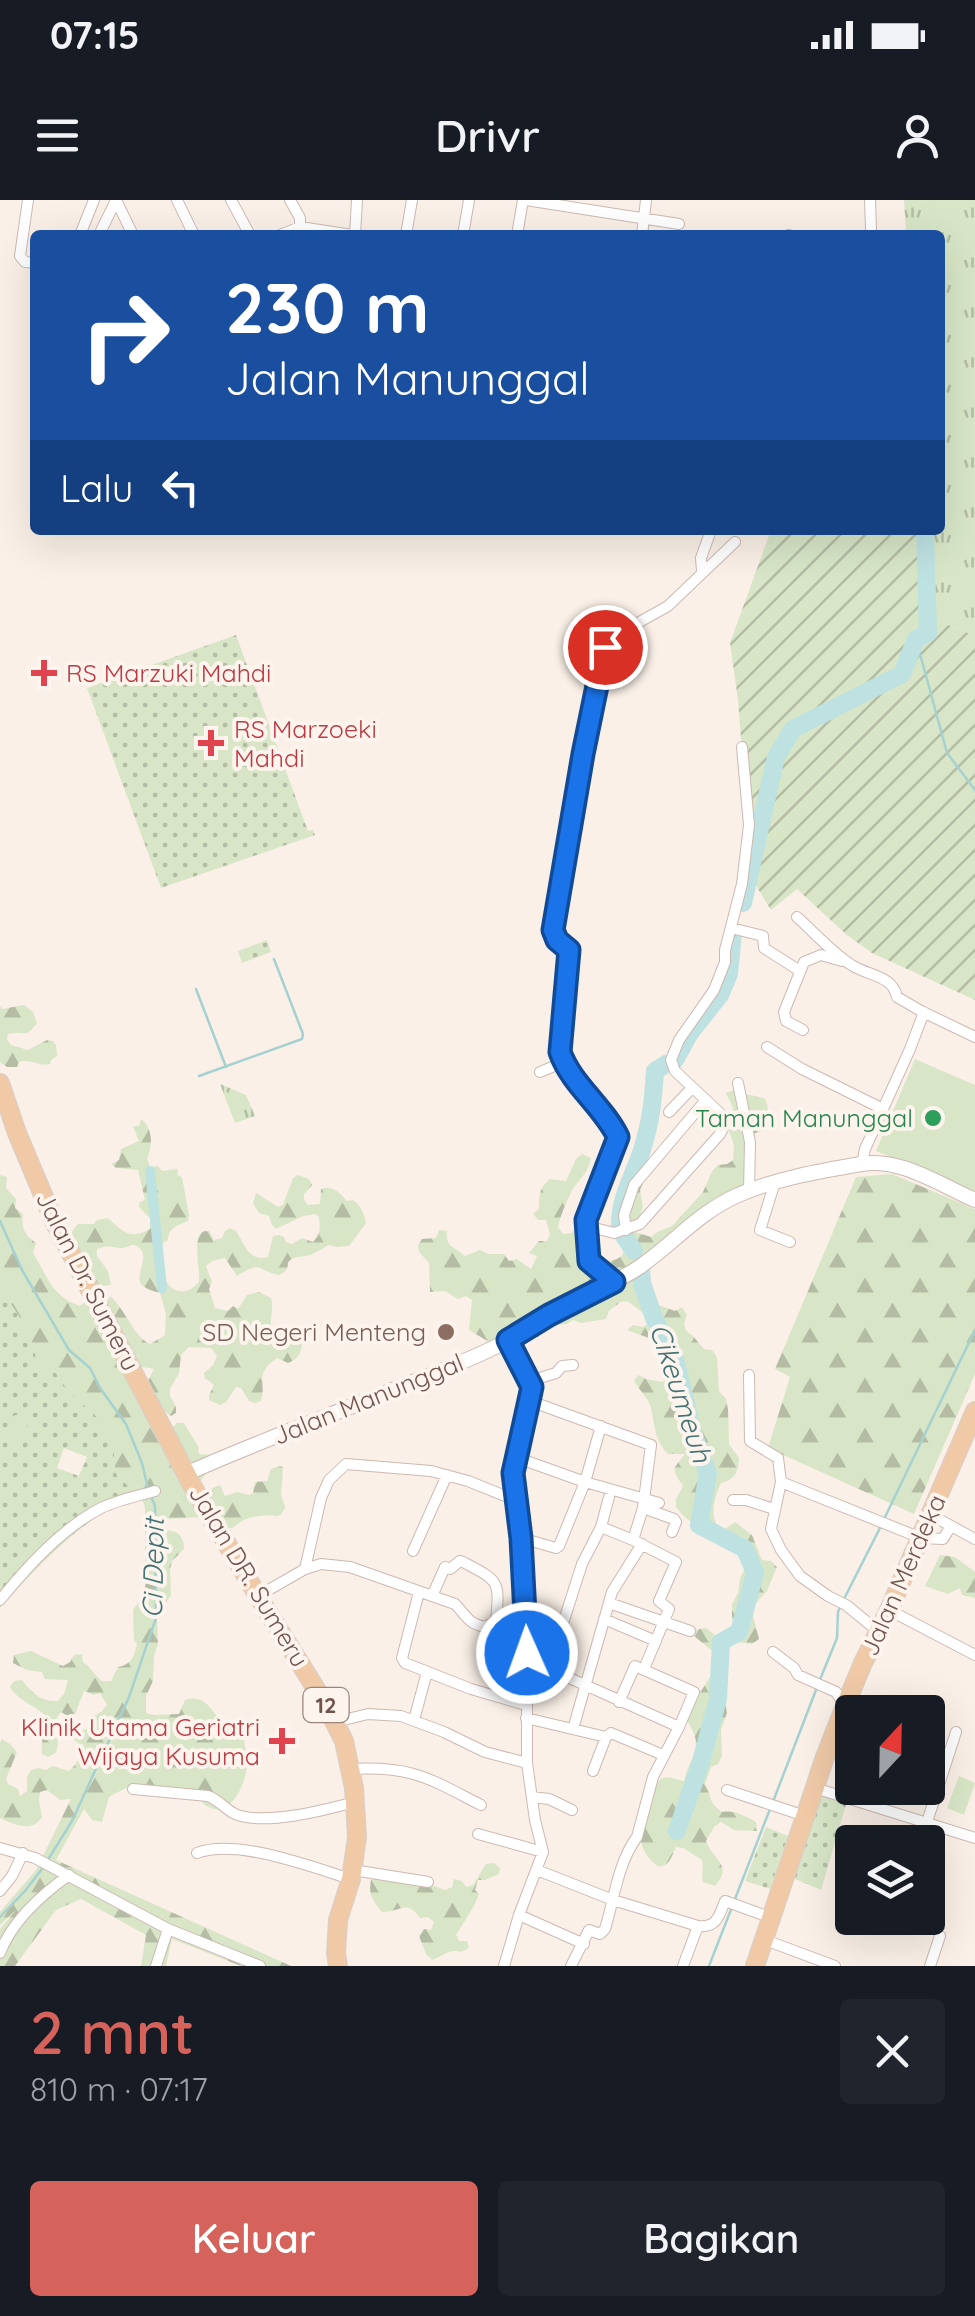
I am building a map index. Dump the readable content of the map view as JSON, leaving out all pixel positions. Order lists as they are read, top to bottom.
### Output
{
  "streets": {
    "main road": [
      "Jalan Dr. Sumeru",
      "Jalan Merdeka",
      "Jalan DR. Sumeru",
      "12"
    ],
    "street": ["Jalan Manunggal"]
  },
  "crossings": [
    ["Jalan Dr. Sumeru", "Jalan Manunggal"],
    ["Jalan Dr. Sumeru", "Jalan DR. Sumeru"],
    ["Jalan Manunggal", "Jalan DR. Sumeru"]
  ],
  "water": ["Cikeumeuh", "Ci Depit"],
  "places": {
    "health": ["RS Marzuki Mahdi", "RS Marzoeki Mahdi", "Klinik Utama Geriatri Wijaya Kusuma"],
    "other": ["Taman Manunggal", "SD Negeri Menteng"]
  },
  "north": "top",
  "page": {
    "status": "07:15",
    "header": "Drivr",
    "turn": ["230 m", "Jalan Manunggal"],
    "then": "Lalu",
    "heading": ["2 mnt", "810 m · 07:17"],
    "buttons": ["Keluar", "Bagikan"]
  }
}
